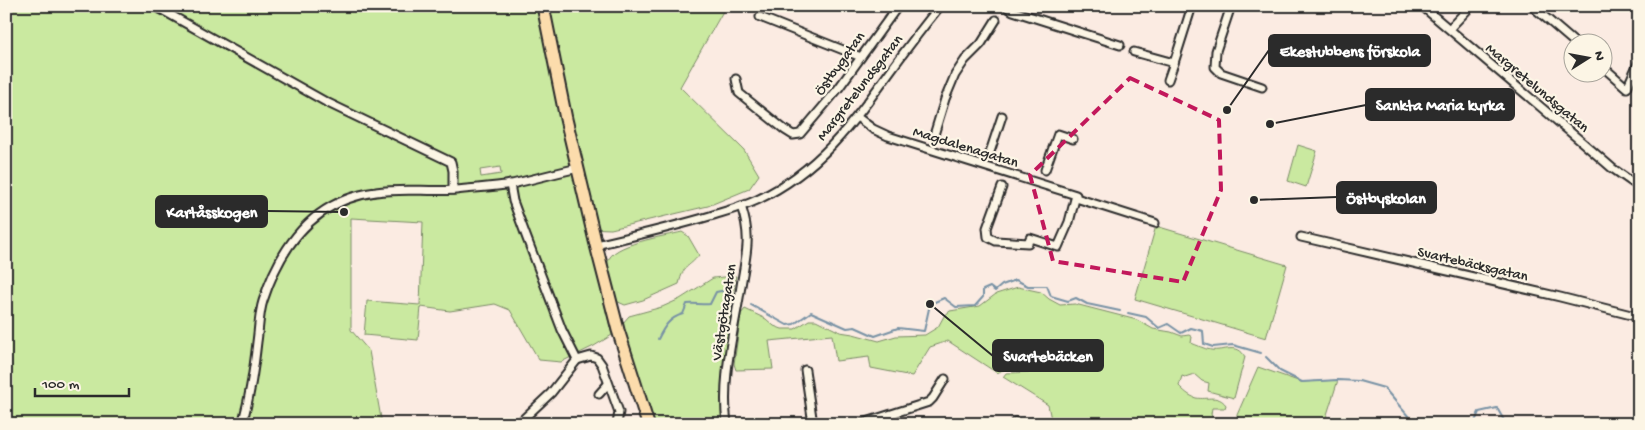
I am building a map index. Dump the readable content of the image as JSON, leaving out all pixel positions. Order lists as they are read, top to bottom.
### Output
{
  "streets": {
    "street": [
      "Östbygatan",
      "Margretelundsgatan",
      "Magdalenagatan",
      "Svartebäcksgatan",
      "Västgötagatan"
    ]
  },
  "crossings": [
    ["Margretelundsgatan", "Magdalenagatan"],
    ["Margretelundsgatan", "Västgötagatan"]
  ],
  "places": [
    "Ekestubbens förskola",
    "Sankta Maria kyrka",
    "Östbyskolan",
    "Kartåsskogen",
    "Svartebäcken"
  ],
  "scale_bar": "100 m",
  "north": "right"
}
